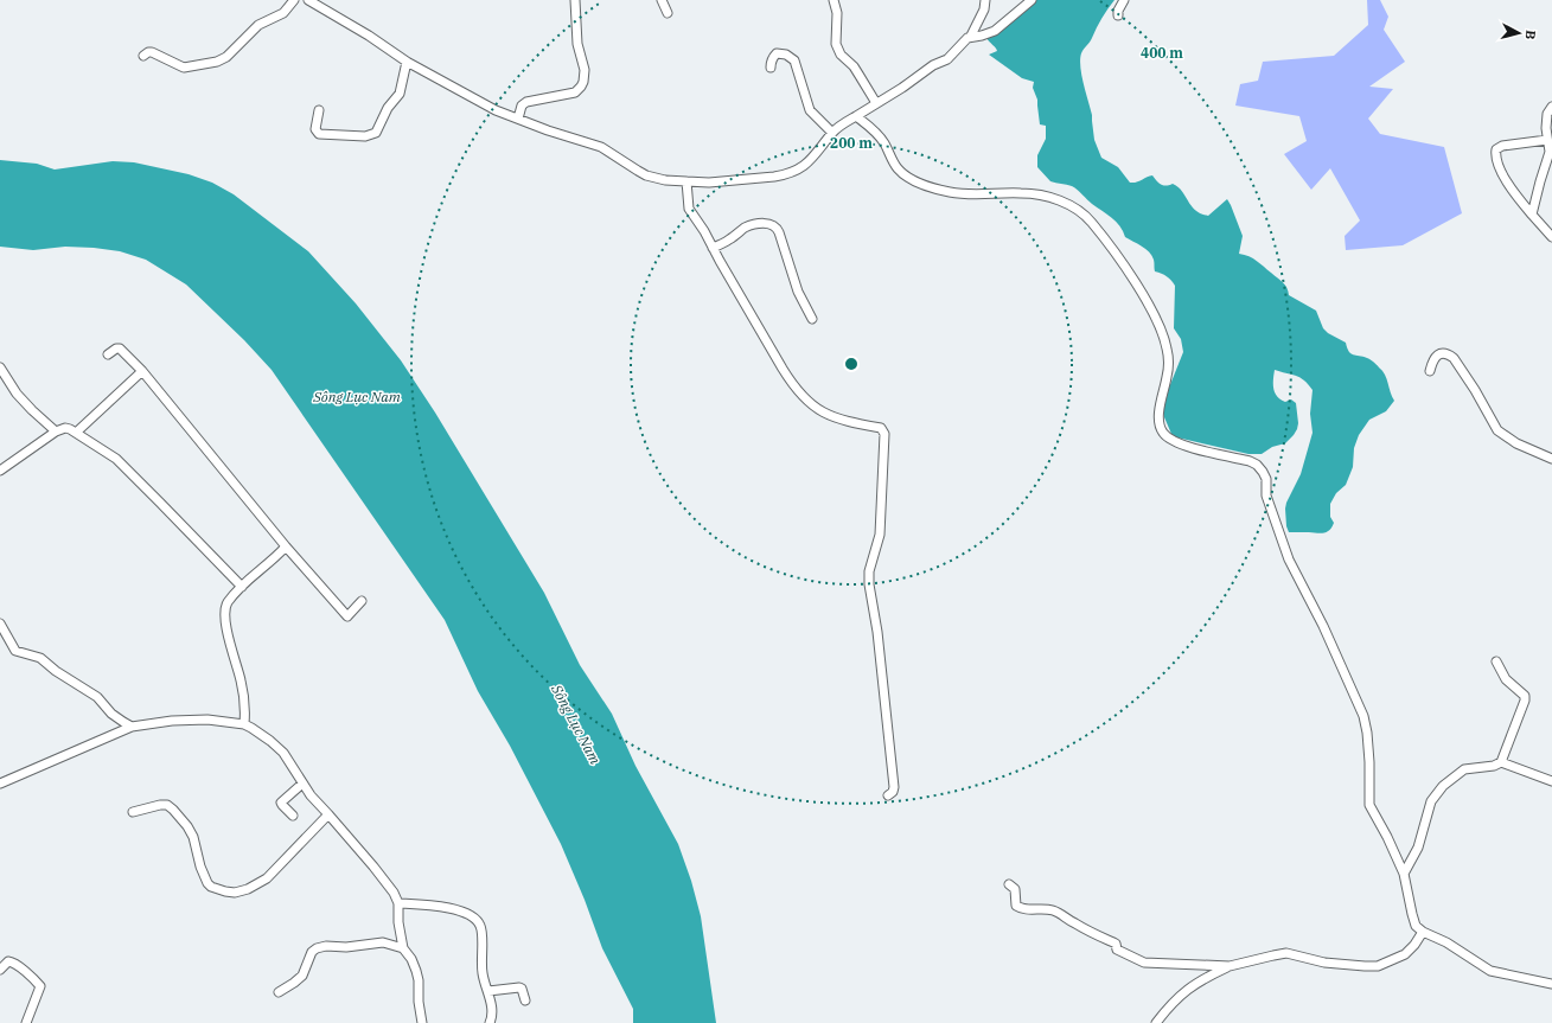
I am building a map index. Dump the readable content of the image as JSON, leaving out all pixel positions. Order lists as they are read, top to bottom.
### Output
{
  "water": ["Sông Lục Nam"],
  "north": "right",
  "rings": ["400 m", "200 m"]
}
